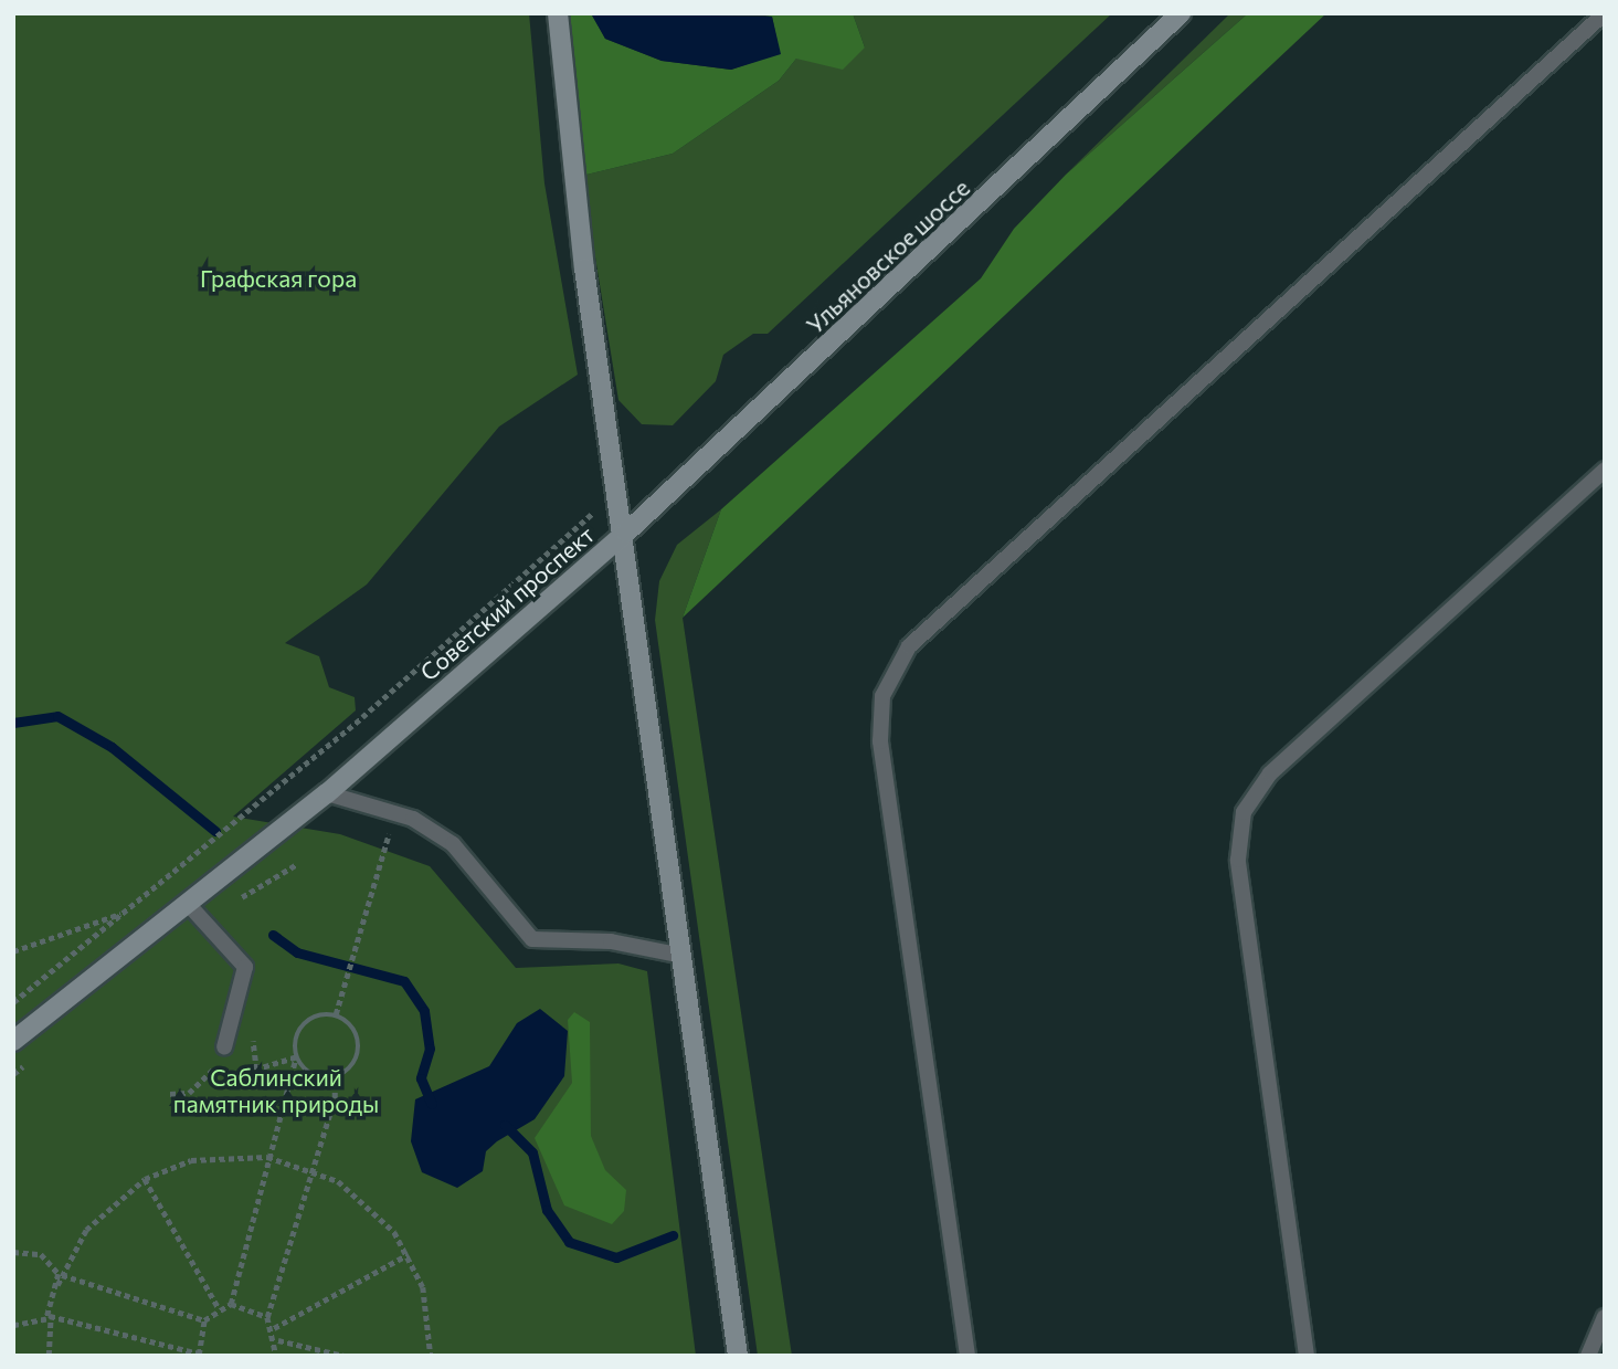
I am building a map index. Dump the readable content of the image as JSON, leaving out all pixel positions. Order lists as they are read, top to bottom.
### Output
{
  "streets": {
    "main road": ["Ульяновское шоссе", "Советский проспект"]
  },
  "crossings": [
    ["Ульяновское шоссе", "Советский проспект"]
  ],
  "parks": ["Графская гора", "Саблинский памятник природы"]
}
